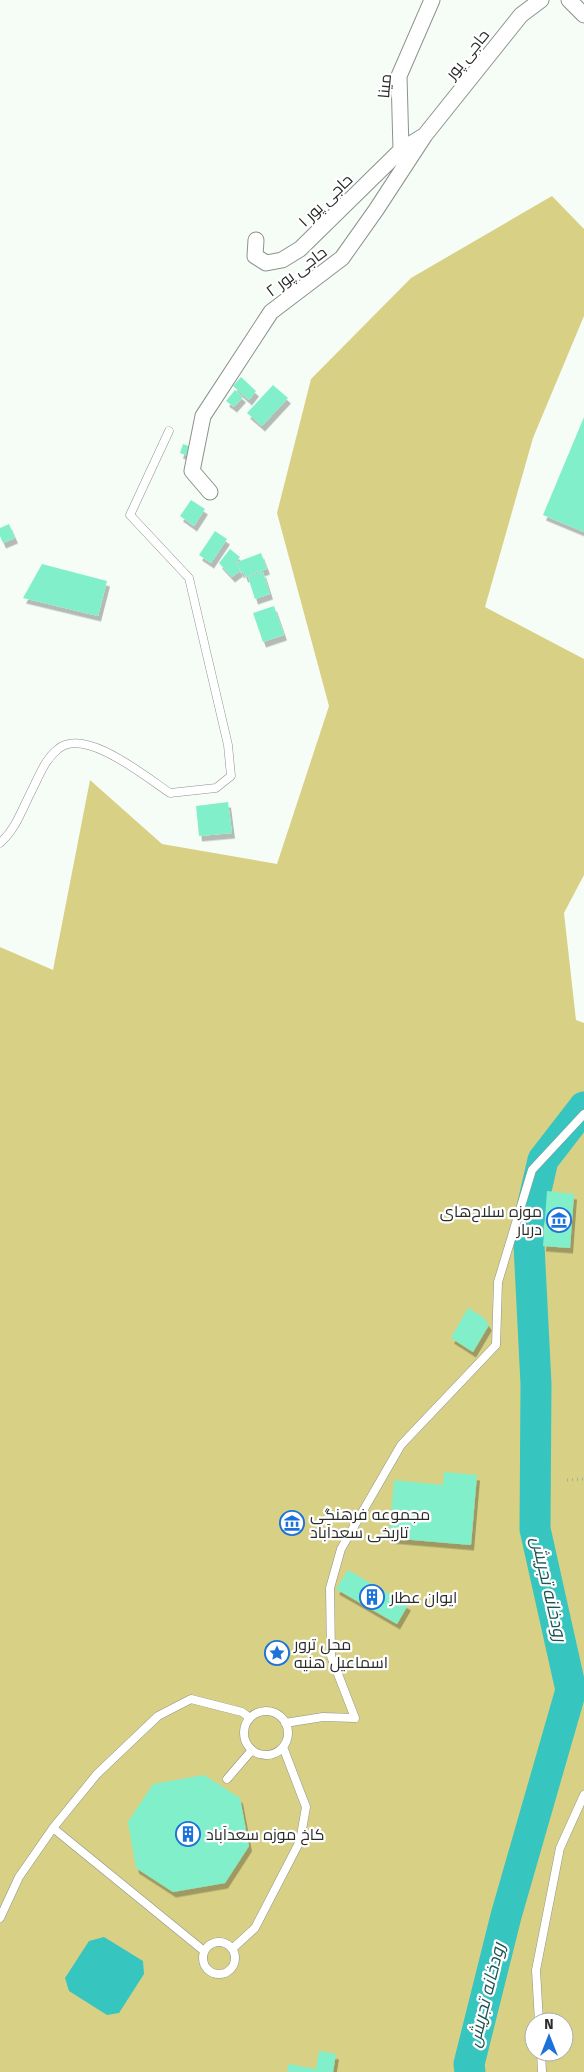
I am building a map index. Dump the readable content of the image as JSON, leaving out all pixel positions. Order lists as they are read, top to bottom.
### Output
{
  "streets": {
    "street": [
      "حاجی پور",
      "مینا",
      "حاجی پور ۱",
      "حاجی پور ۲"
    ]
  },
  "crossings": [
    ["حاجی پور", "حاجی پور ۱"],
    ["حاجی پور", "حاجی پور ۲"],
    ["مینا", "حاجی پور ۱"],
    ["حاجی پور ۱", "حاجی پور ۲"]
  ],
  "water": ["رودخانه تجریش"],
  "places": {
    "museum": ["موزه سلاح‌های دربار", "مجموعه فرهنگی تاریخی سعدآباد"],
    "building": ["ایوان عطار", "کاخ موزه سعدآباد"],
    "place": ["محل ترور اسماعیل هنیه"]
  },
  "north": "top"
}
